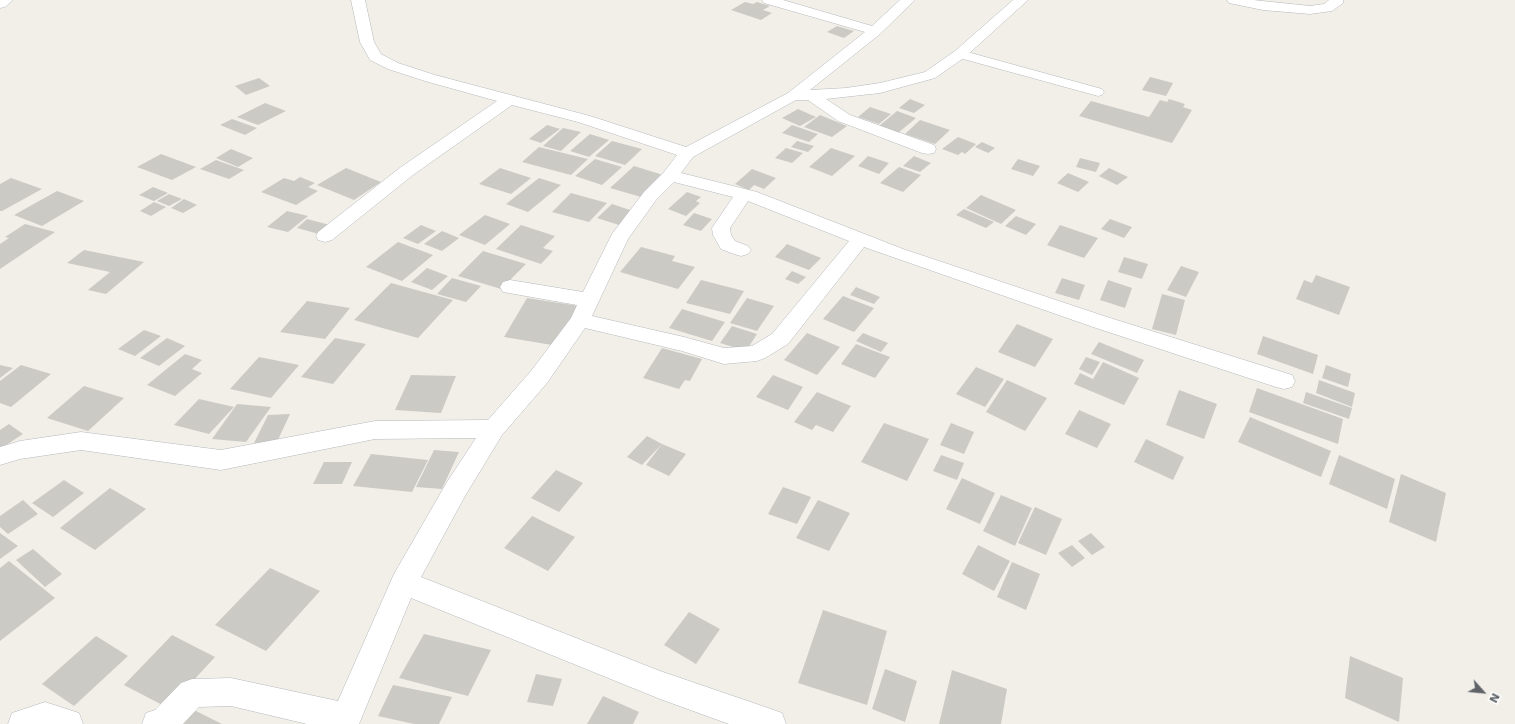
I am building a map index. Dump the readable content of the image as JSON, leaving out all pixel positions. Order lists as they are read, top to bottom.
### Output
{
  "north": "bottom right"
}
